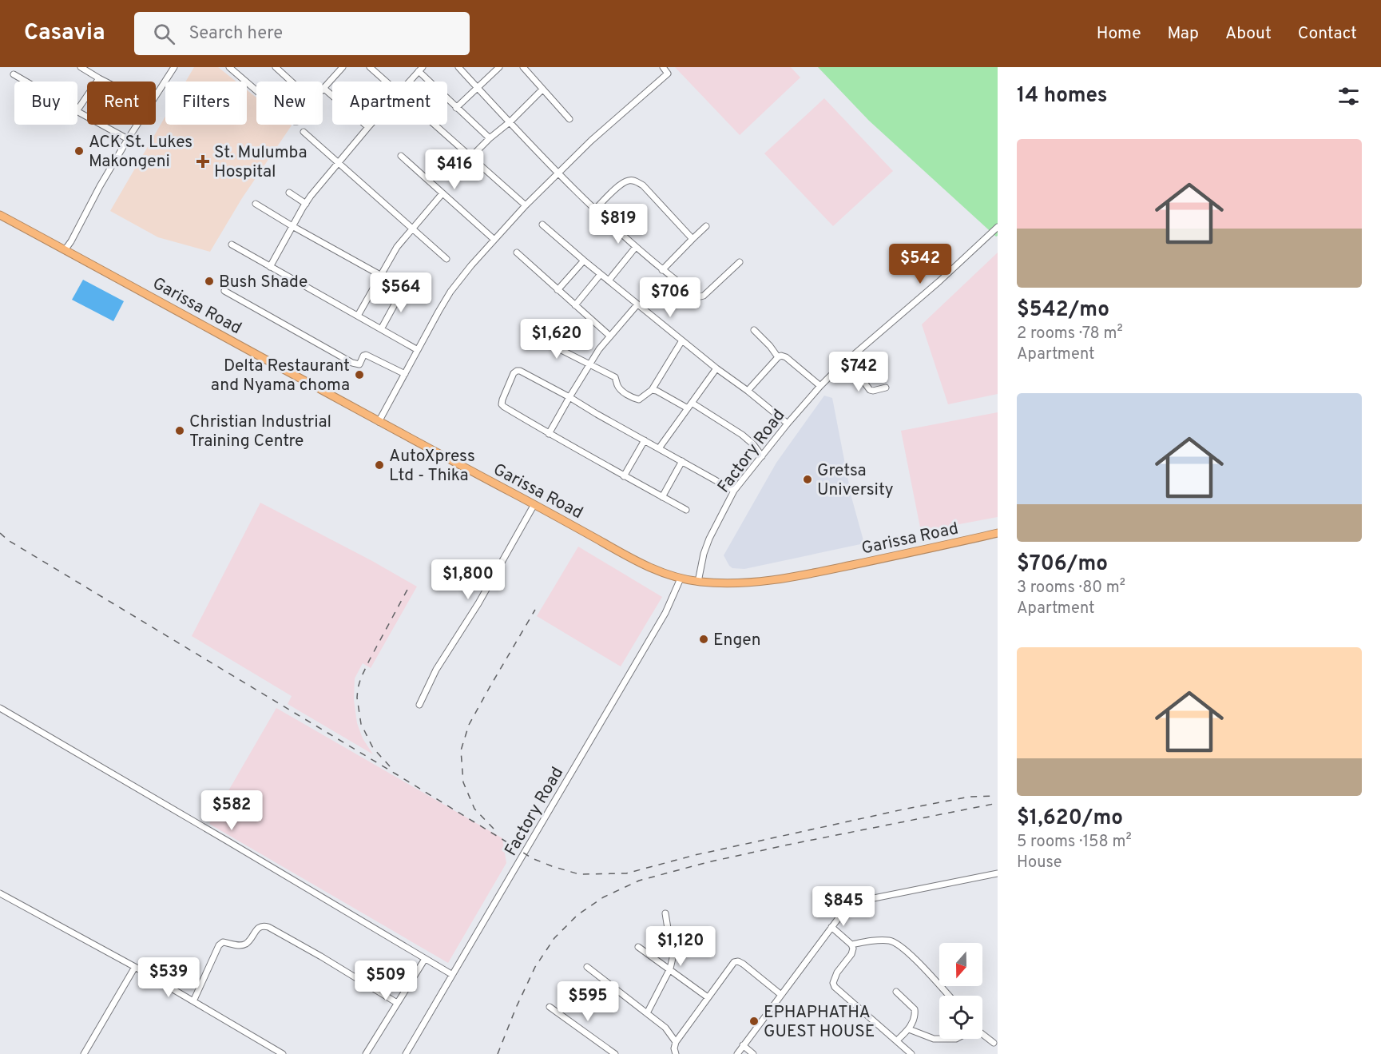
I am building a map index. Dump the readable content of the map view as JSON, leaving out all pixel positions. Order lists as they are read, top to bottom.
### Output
{
  "streets": {
    "highway": ["Garissa Road"],
    "street": ["Factory Road"]
  },
  "crossings": [
    ["Garissa Road", "Factory Road"]
  ],
  "places": {
    "other": [
      "ACK St. Lukes Makongeni",
      "Bush Shade",
      "Delta Restaurant and Nyama choma",
      "Christian Industrial Training Centre",
      "AutoXpress Ltd - Thika",
      "Gretsa University",
      "Engen",
      "EPHAPHATHA GUEST HOUSE"
    ],
    "health": ["St. Mulumba Hospital"]
  },
  "north": "bottom",
  "page": {
    "header": "Casavia",
    "search": "Search here",
    "nav": [
      "Home",
      "Map",
      "About",
      "Contact"
    ],
    "heading": "14 homes",
    "chip": [
      "Buy",
      "Rent",
      "Filters",
      "New",
      "Apartment"
    ],
    "list": [
      {
        "name": "$542/mo",
        "note": "2 rooms · 78 m² · Apartment"
      },
      {
        "name": "$706/mo",
        "note": "3 rooms · 80 m² · Apartment"
      },
      {
        "name": "$1,620/mo",
        "note": "5 rooms · 158 m² · House"
      }
    ],
    "price": [
      "$416",
      "$819",
      "$542",
      "$564",
      "$706",
      "$1,620",
      "$742",
      "$1,800",
      "$582",
      "$845",
      "$1,120",
      "$539",
      "$509",
      "$595"
    ]
  }
}
